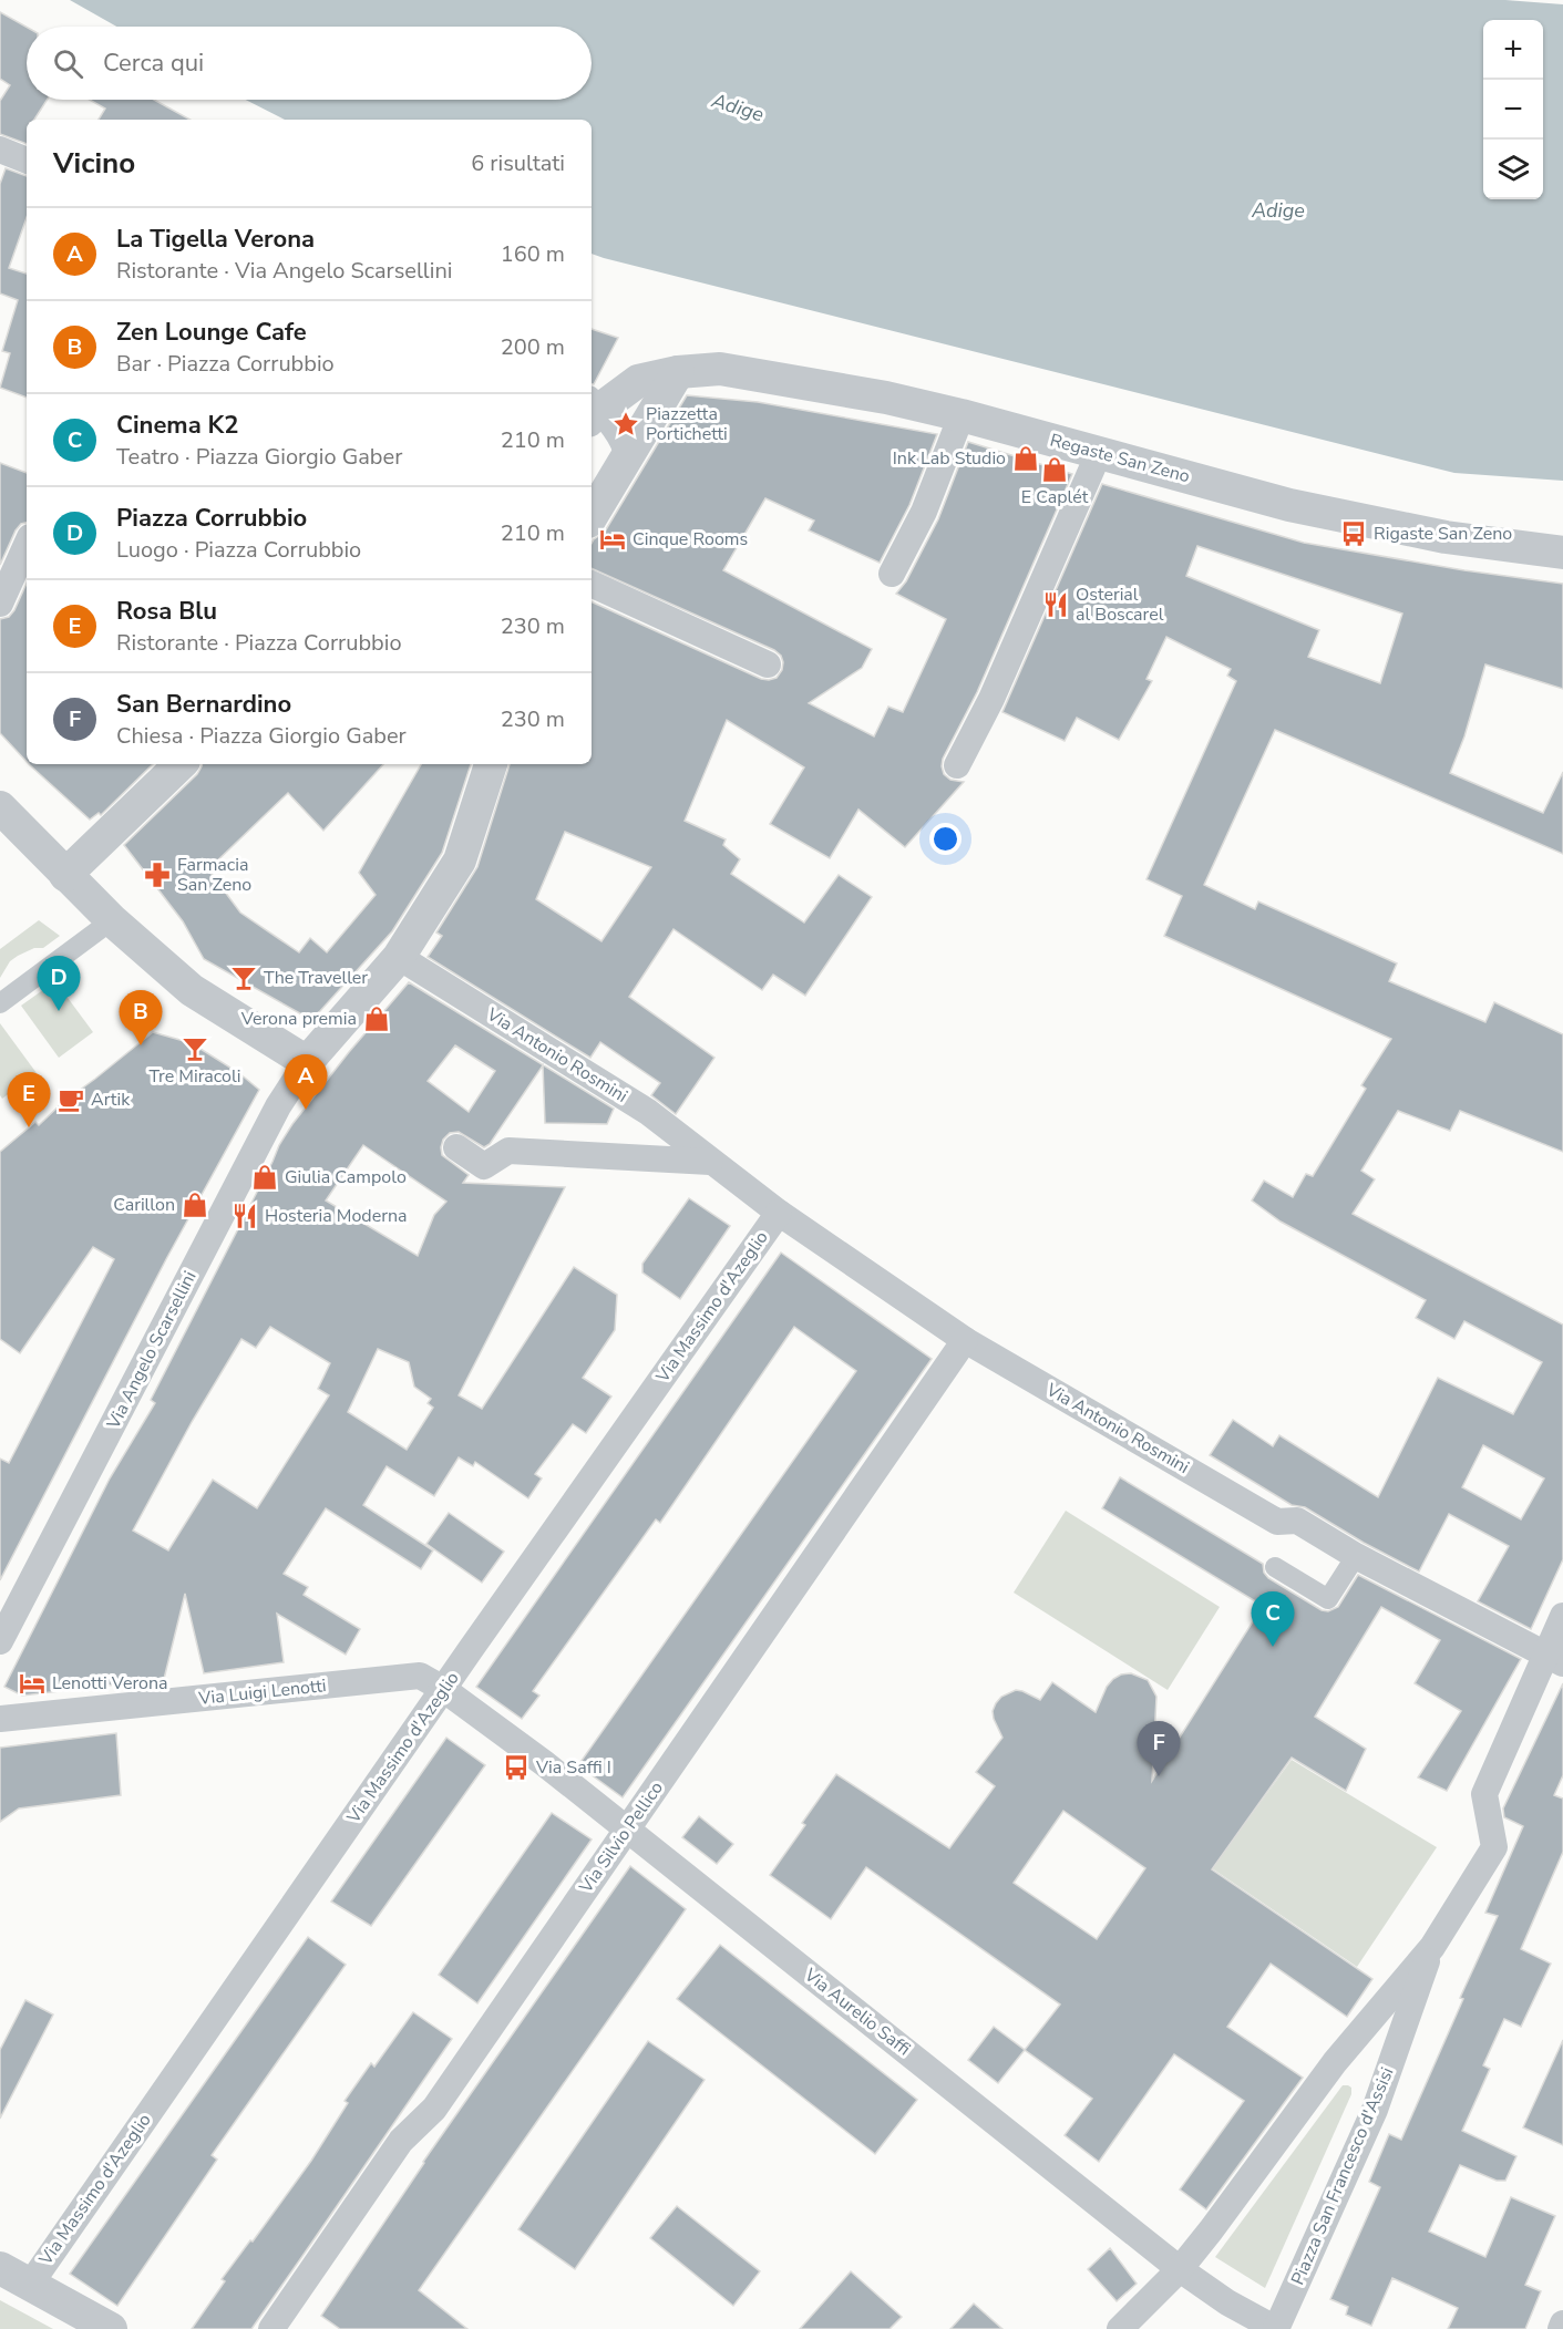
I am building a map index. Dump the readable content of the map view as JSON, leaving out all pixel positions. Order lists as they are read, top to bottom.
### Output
{
  "streets": {
    "street": [
      "Regaste San Zeno",
      "Via Antonio Rosmini",
      "Via Massimo d'Azeglio",
      "Via Angelo Scarsellini",
      "Via Luigi Lenotti",
      "Via Silvio Pellico",
      "Via Aurelio Saffi",
      "Piazza San Francesco d'Assisi"
    ]
  },
  "crossings": [
    ["Via Antonio Rosmini", "Via Massimo d'Azeglio"],
    ["Via Antonio Rosmini", "Via Silvio Pellico"],
    ["Via Antonio Rosmini", "Piazza San Francesco d'Assisi"],
    ["Via Massimo d'Azeglio", "Via Luigi Lenotti"],
    ["Via Massimo d'Azeglio", "Via Aurelio Saffi"],
    ["Via Luigi Lenotti", "Via Aurelio Saffi"],
    ["Via Silvio Pellico", "Via Aurelio Saffi"],
    ["Via Aurelio Saffi", "Piazza San Francesco d'Assisi"]
  ],
  "water": ["Adige"],
  "places": {
    "place": ["Piazzetta Portichetti"],
    "shop": [
      "Ink Lab Studio",
      "E Caplét",
      "Verona premia",
      "Giulia Campolo",
      "Carillon"
    ],
    "bus stop": ["Rigaste San Zeno", "Via Saffi I"],
    "hotel": ["Cinque Rooms", "Lenotti Verona"],
    "restaurant": ["Osterial al Boscarel", "Hosteria Moderna"],
    "pharmacy": ["Farmacia San Zeno"],
    "bar": ["The Traveller", "Tre Miracoli"],
    "cafe": ["Artik"]
  },
  "page": {
    "map_buttons": ["+", "−"],
    "search": "Cerca qui",
    "heading": ["Vicino", "6 risultati"],
    "list": [
      {
        "mark": "A",
        "name": "La Tigella Verona",
        "note": "Ristorante · Via Angelo Scarsellini",
        "value": "160 m"
      },
      {
        "mark": "B",
        "name": "Zen Lounge Cafe",
        "note": "Bar · Piazza Corrubbio",
        "value": "200 m"
      },
      {
        "mark": "C",
        "name": "Cinema K2",
        "note": "Teatro · Piazza Giorgio Gaber",
        "value": "210 m"
      },
      {
        "mark": "D",
        "name": "Piazza Corrubbio",
        "note": "Luogo · Piazza Corrubbio",
        "value": "210 m"
      },
      {
        "mark": "E",
        "name": "Rosa Blu",
        "note": "Ristorante · Piazza Corrubbio",
        "value": "230 m"
      },
      {
        "mark": "F",
        "name": "San Bernardino",
        "note": "Chiesa · Piazza Giorgio Gaber",
        "value": "230 m"
      }
    ],
    "pins": [
      "D",
      "B",
      "A",
      "E",
      "C",
      "F"
    ]
  }
}
